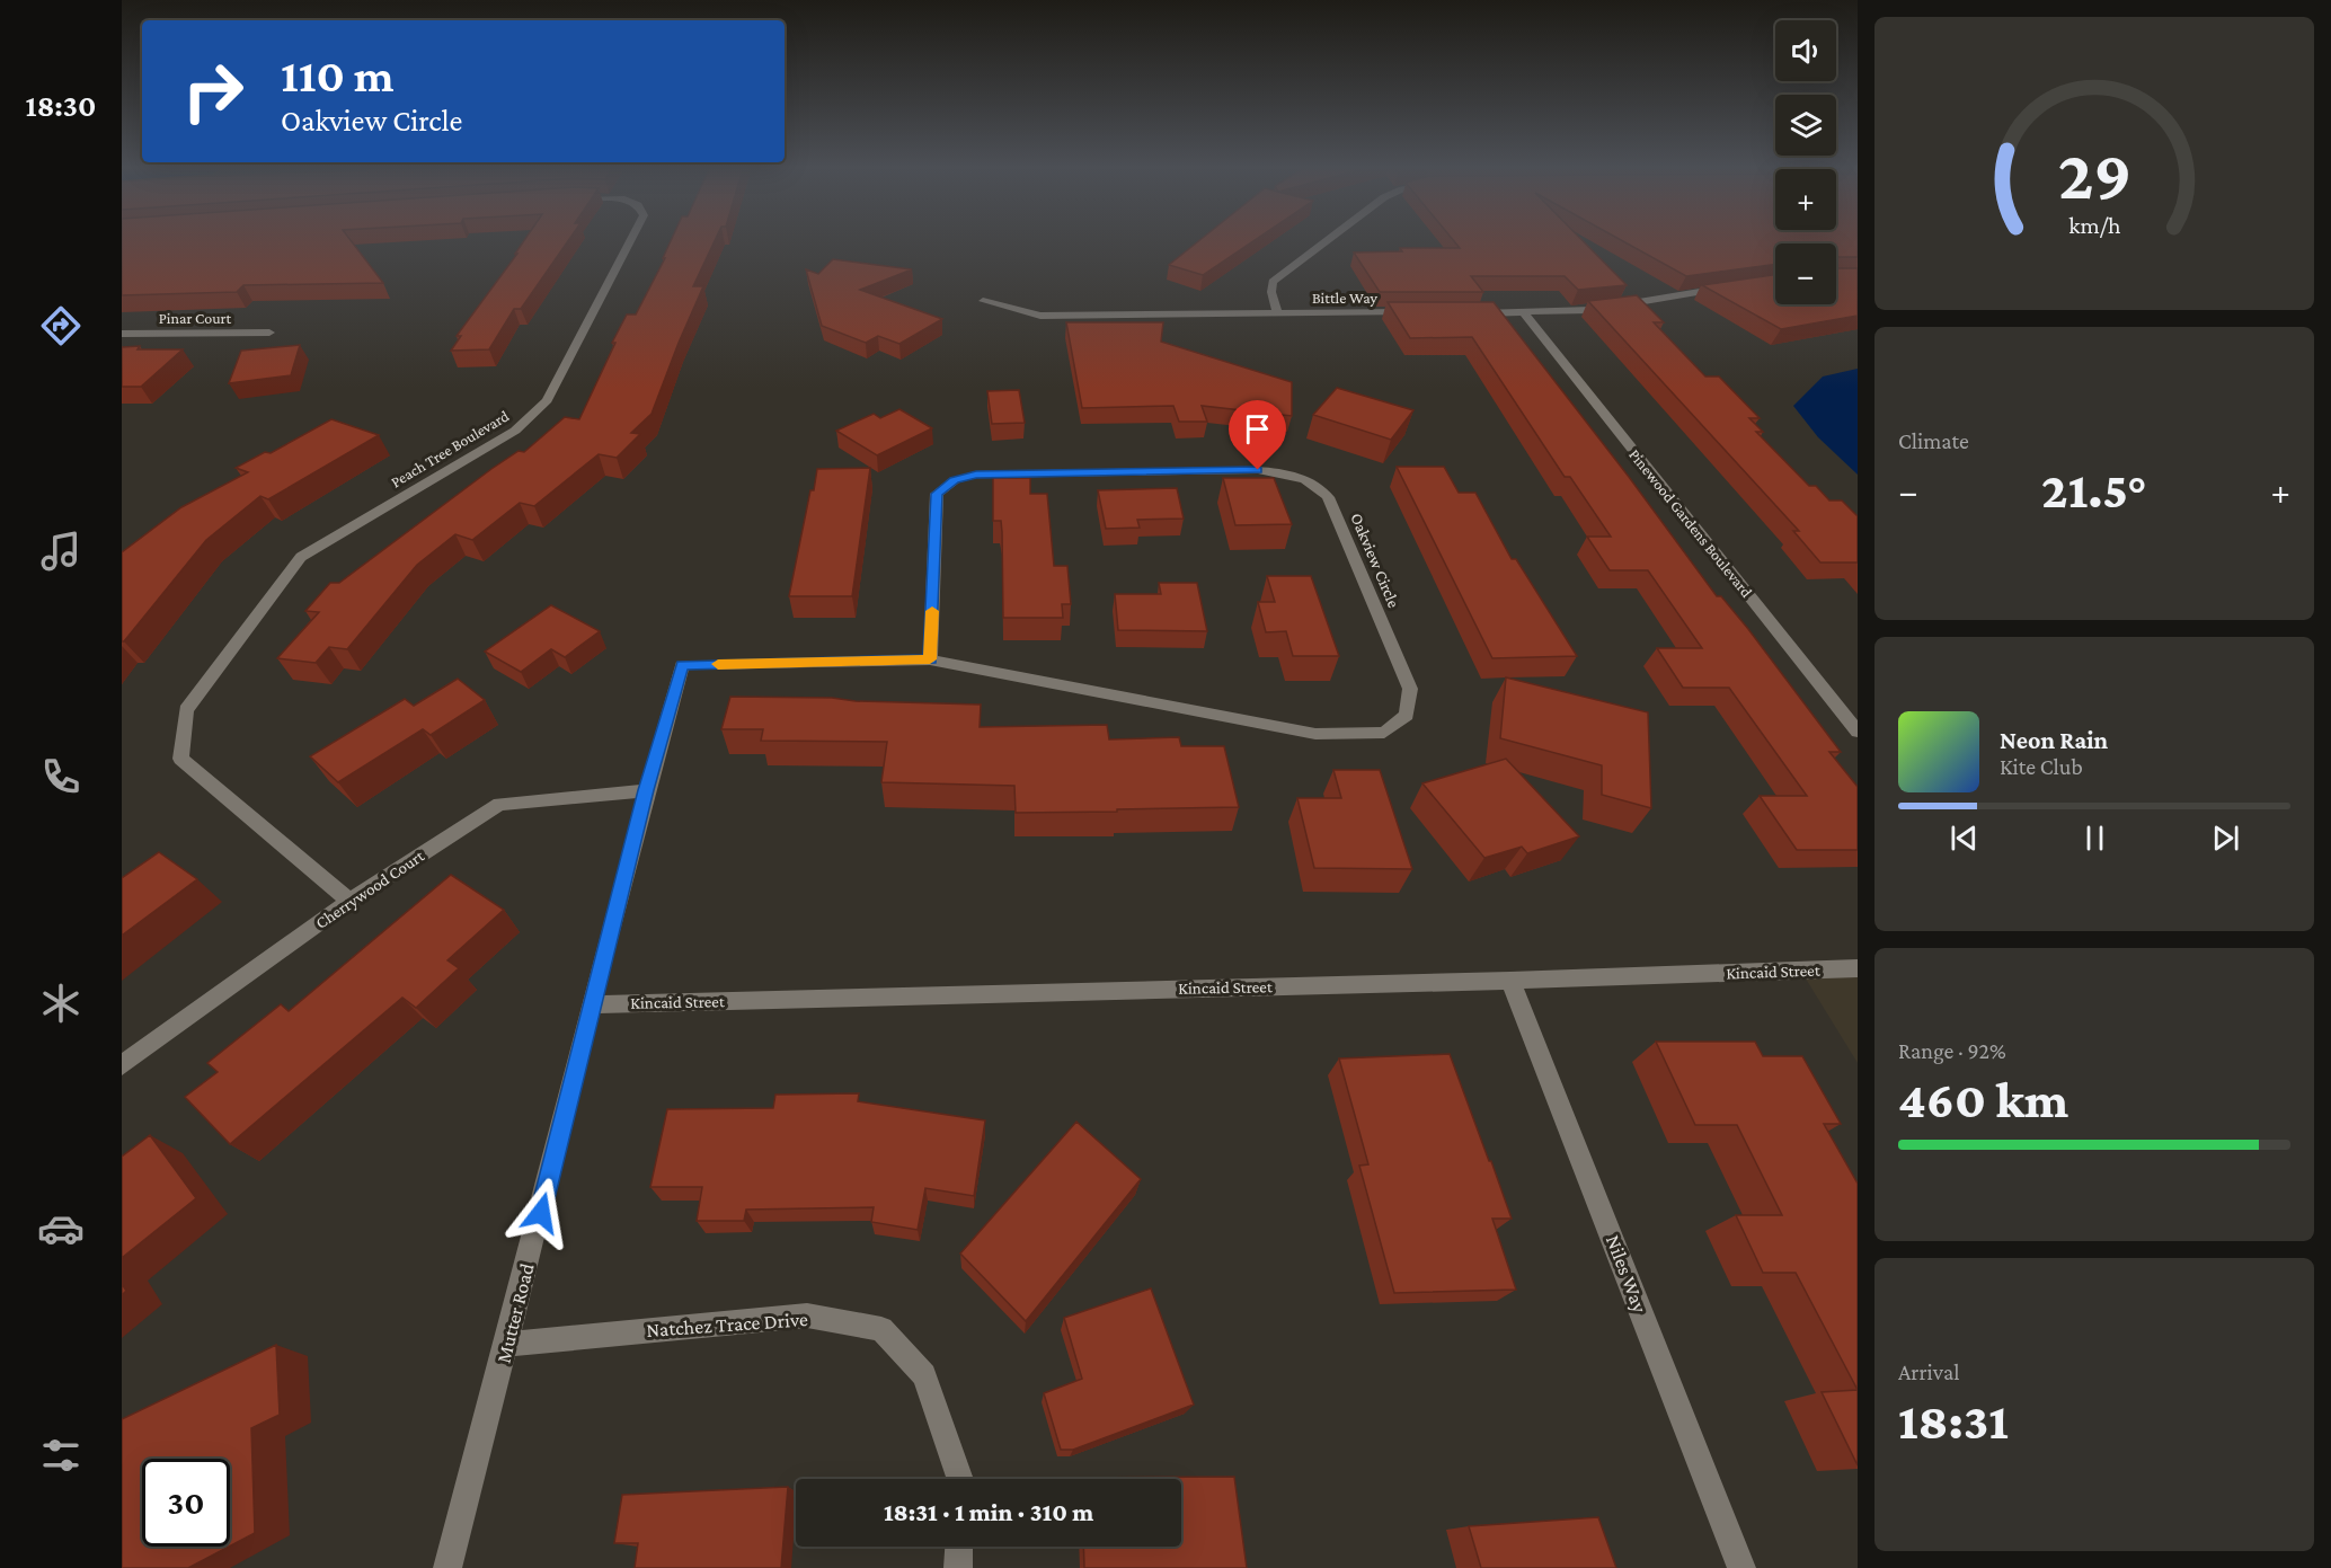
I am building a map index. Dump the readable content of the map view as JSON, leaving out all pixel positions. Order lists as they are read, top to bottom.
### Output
{
  "streets": {
    "street": [
      "Bittle Way",
      "Pinar Court",
      "Peach Tree Boulevard",
      "Pinewood Gardens Boulevard",
      "Oakview Circle",
      "Cherrywood Court",
      "Kincaid Street",
      "Niles Way",
      "Mutter Road",
      "Natchez Trace Drive"
    ]
  },
  "crossings": [
    ["Peach Tree Boulevard", "Cherrywood Court"],
    ["Oakview Circle", "Mutter Road"],
    ["Cherrywood Court", "Mutter Road"],
    ["Kincaid Street", "Niles Way"],
    ["Kincaid Street", "Mutter Road"],
    ["Mutter Road", "Natchez Trace Drive"]
  ],
  "page": {
    "tabs": "18:30",
    "map_buttons": ["+", "−"],
    "turn": ["110 m", "Oakview Circle"],
    "tile": [
      "Climate",
      ["Range · 92%", "460 km"],
      ["Arrival", "18:31"]
    ],
    "heat": ["−", "21.5°", "+"],
    "song": ["Neon Rain", "Kite Club"],
    "limit": "30",
    "trip": "18:31 · 1 min · 310 m",
    "gauge": ["29", "km/h"]
  }
}
